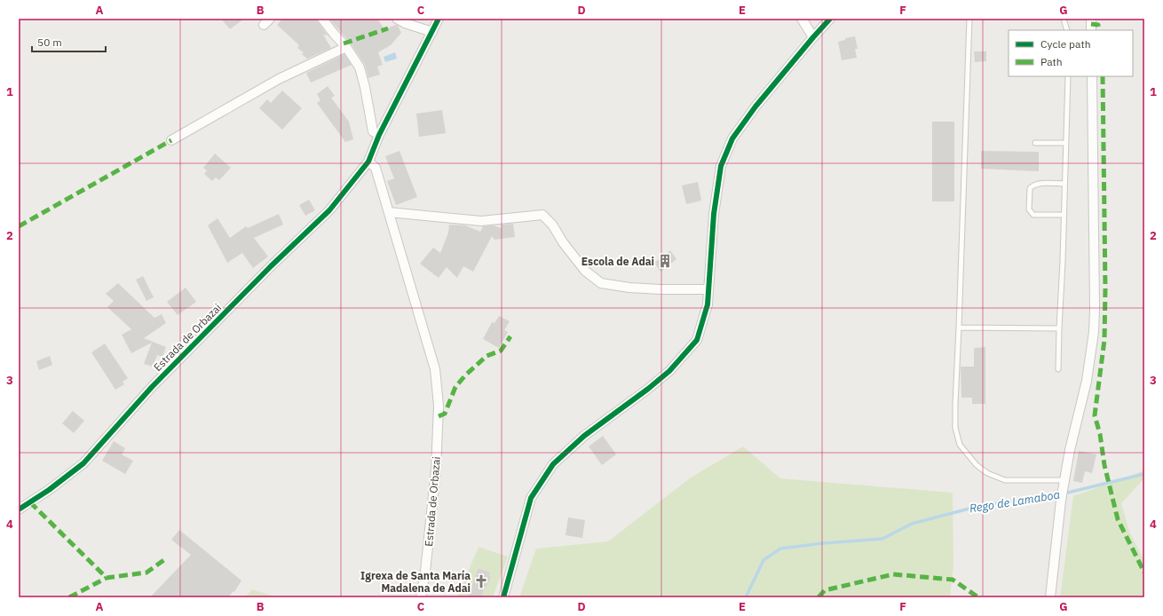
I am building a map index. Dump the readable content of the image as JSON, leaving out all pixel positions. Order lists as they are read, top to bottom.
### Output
{
  "streets": {
    "street": ["Estrada de Orbazai"]
  },
  "water": ["Rego de Lamaboa"],
  "places": {
    "building": ["Escola de Adai"],
    "church": ["Igrexa de Santa María Madalena de Adai"]
  },
  "legend": ["Cycle path", "Path"],
  "scale_bar": "50 m",
  "grid": {
    "columns": [
      "A",
      "B",
      "C",
      "D",
      "E",
      "F",
      "G"
    ],
    "rows": [
      "1",
      "2",
      "3",
      "4"
    ]
  }
}
